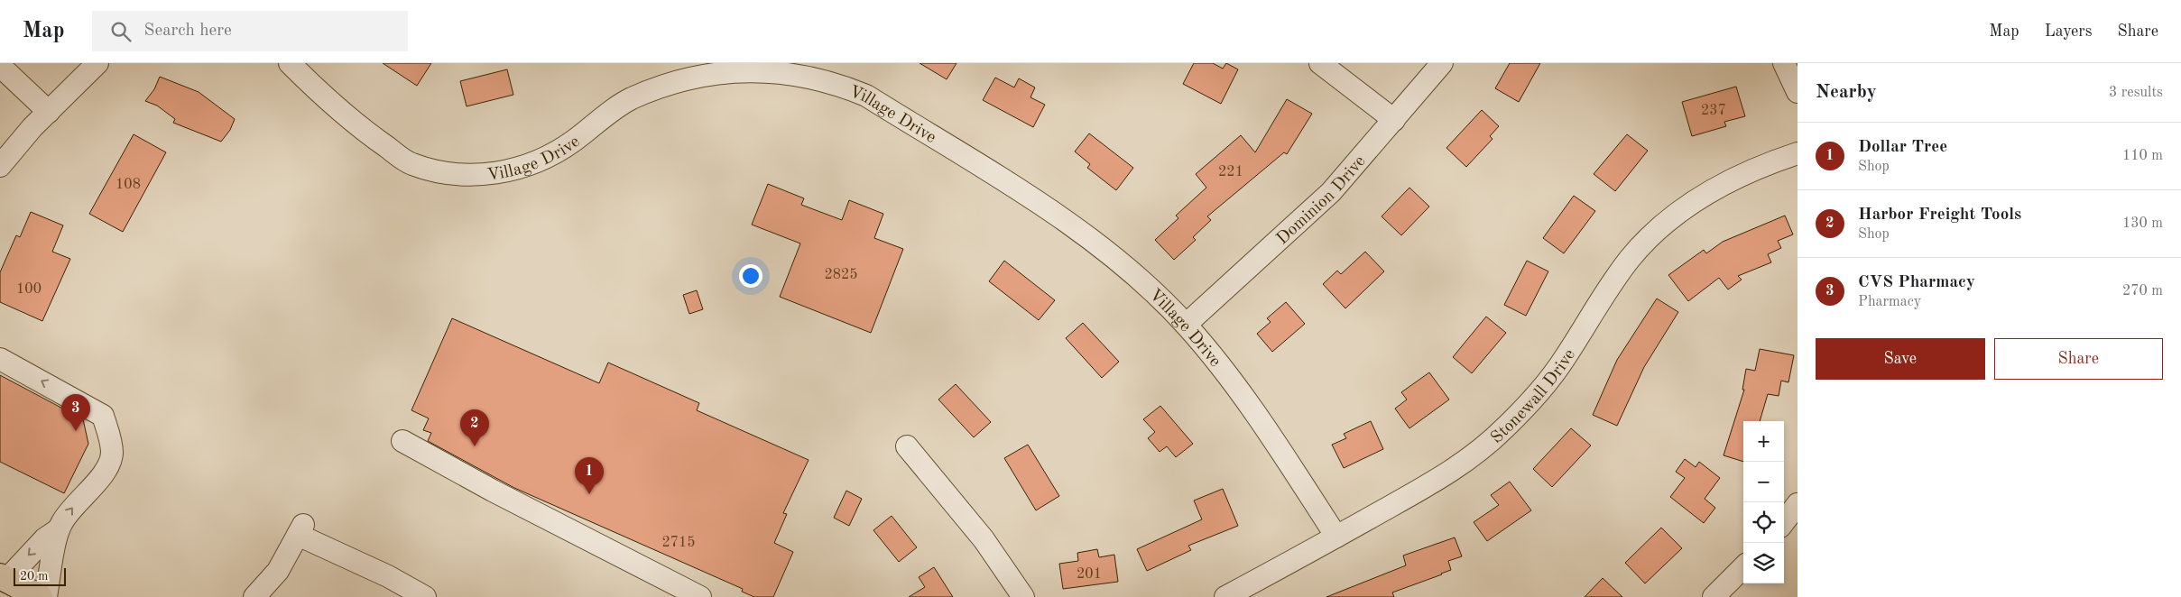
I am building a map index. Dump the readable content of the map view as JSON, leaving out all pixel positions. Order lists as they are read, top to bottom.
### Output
{
  "streets": {
    "street": ["Village Drive", "Dominion Drive", "Stonewall Drive"]
  },
  "crossings": [
    ["Village Drive", "Dominion Drive"],
    ["Village Drive", "Stonewall Drive"]
  ],
  "house_numbers": [
    "237",
    "221",
    "108",
    "2825",
    "100",
    "2715",
    "201"
  ],
  "scale_bar": "20 m",
  "page": {
    "header": "Map",
    "search": "Search here",
    "nav": ["Map", "Layers", "Share"],
    "heading": ["Nearby", "3 results"],
    "list": [
      {
        "mark": "1",
        "name": "Dollar Tree",
        "note": "Shop",
        "value": "110 m"
      },
      {
        "mark": "2",
        "name": "Harbor Freight Tools",
        "note": "Shop",
        "value": "130 m"
      },
      {
        "mark": "3",
        "name": "CVS Pharmacy",
        "note": "Pharmacy",
        "value": "270 m"
      }
    ],
    "buttons": ["Save", "Share"],
    "pins": ["3", "2", "1"],
    "map_buttons": ["+", "−"],
    "scale": "20 m"
  }
}
